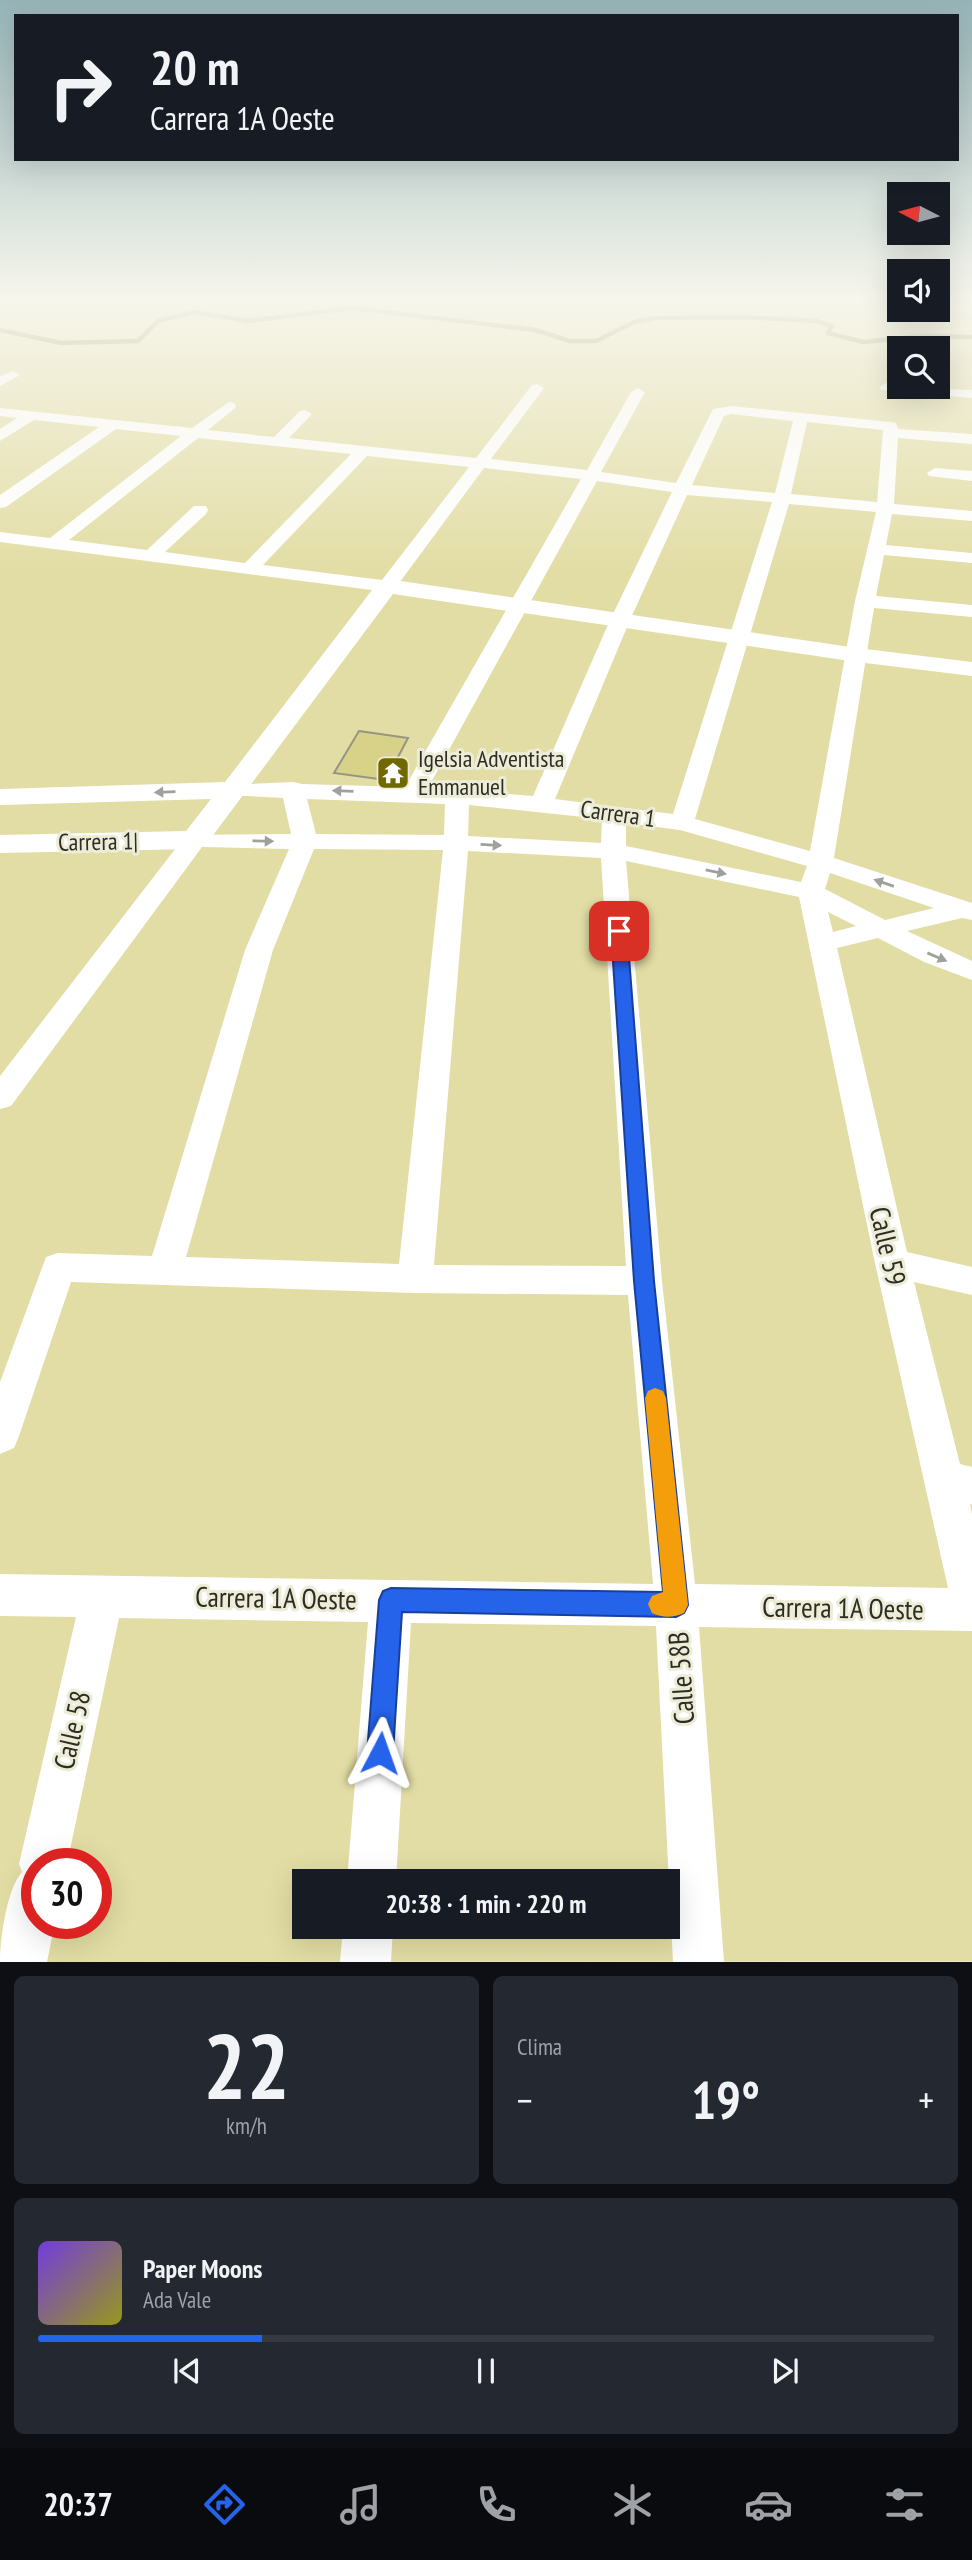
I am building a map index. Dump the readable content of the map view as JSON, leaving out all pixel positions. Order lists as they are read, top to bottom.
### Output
{
  "streets": {
    "street": [
      "Carrera 1",
      "Carrera 1|",
      "Calle 59",
      "Carrera 1A Oeste",
      "Calle 58B",
      "Calle 58"
    ]
  },
  "crossings": [
    ["Carrera 1", "Calle 58B"],
    ["Carrera 1A Oeste", "Calle 58B"],
    ["Carrera 1A Oeste", "Calle 58"]
  ],
  "places": {
    "temple": ["Igelsia Adventista Emmanuel"]
  },
  "north": "left",
  "page": {
    "turn": ["20 m", "Carrera 1A Oeste"],
    "limit": "30",
    "trip": "20:38 · 1 min · 220 m",
    "tile": [
      ["22", "km/h"],
      "Clima"
    ],
    "heat": ["−", "19°", "+"],
    "song": ["Paper Moons", "Ada Vale"],
    "tabs": "20:37"
  }
}
